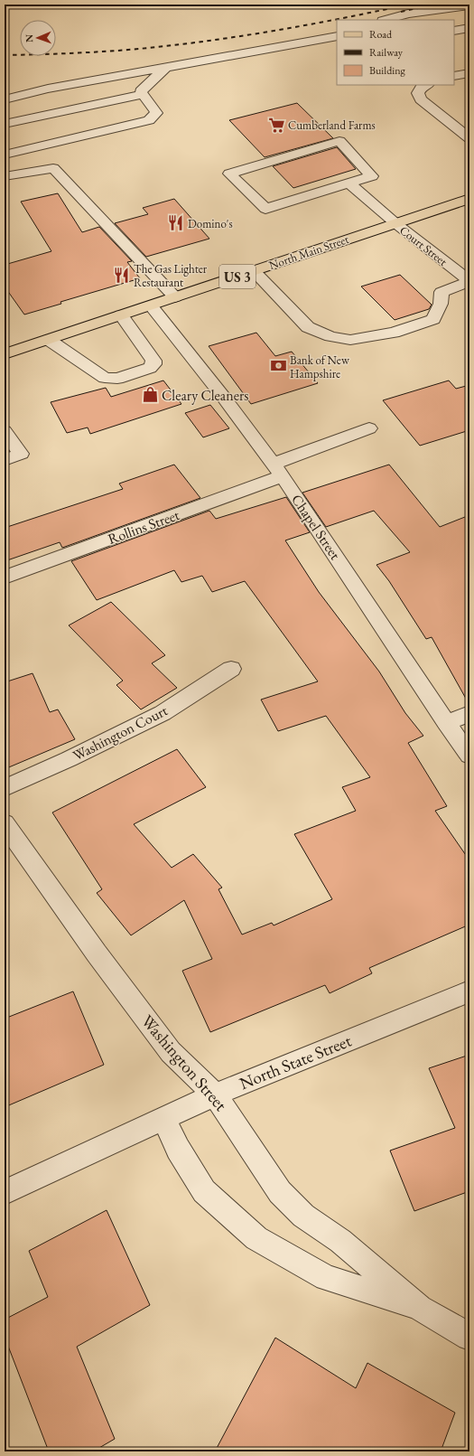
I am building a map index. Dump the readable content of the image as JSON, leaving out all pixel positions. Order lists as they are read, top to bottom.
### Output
{
  "streets": {
    "main road": ["North Main Street", "US 3"],
    "street": [
      "Court Street",
      "Rollins Street",
      "Chapel Street",
      "Washington Court",
      "North State Street",
      "Washington Street"
    ]
  },
  "crossings": [
    ["Court Street", "North Main Street"],
    ["North Main Street", "Chapel Street"],
    ["Rollins Street", "Chapel Street"],
    ["North State Street", "Washington Street"]
  ],
  "places": {
    "supermarket": ["Cumberland Farms"],
    "restaurant": ["Domino's", "The Gas Lighter Restaurant"],
    "bank": ["Bank of New Hampshire"],
    "shop": ["Cleary Cleaners"]
  },
  "legend": ["Road", "Railway", "Building"],
  "north": "left"
}
